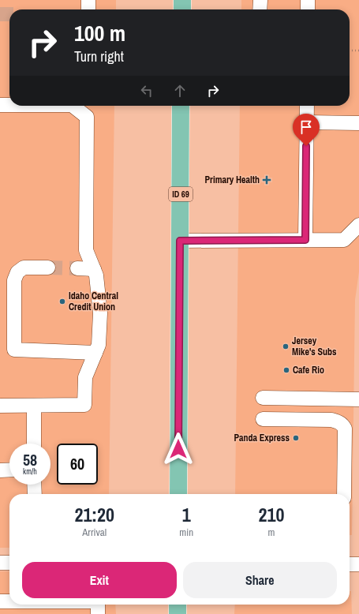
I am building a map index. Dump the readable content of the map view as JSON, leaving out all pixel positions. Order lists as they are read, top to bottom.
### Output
{
  "streets": {
    "main road": ["ID 69"]
  },
  "places": {
    "health": ["Primary Health"],
    "other": [
      "Idaho Central Credit Union",
      "Jersey Mike's Subs",
      "Cafe Rio",
      "Panda Express"
    ]
  },
  "page": {
    "turn": ["100 m", "Turn right"],
    "speed": "58 km/h",
    "limit": "60",
    "eta": [
      "21:20",
      "Arrival",
      "1",
      "min",
      "210",
      "m"
    ],
    "buttons": ["Exit", "Share"]
  }
}
